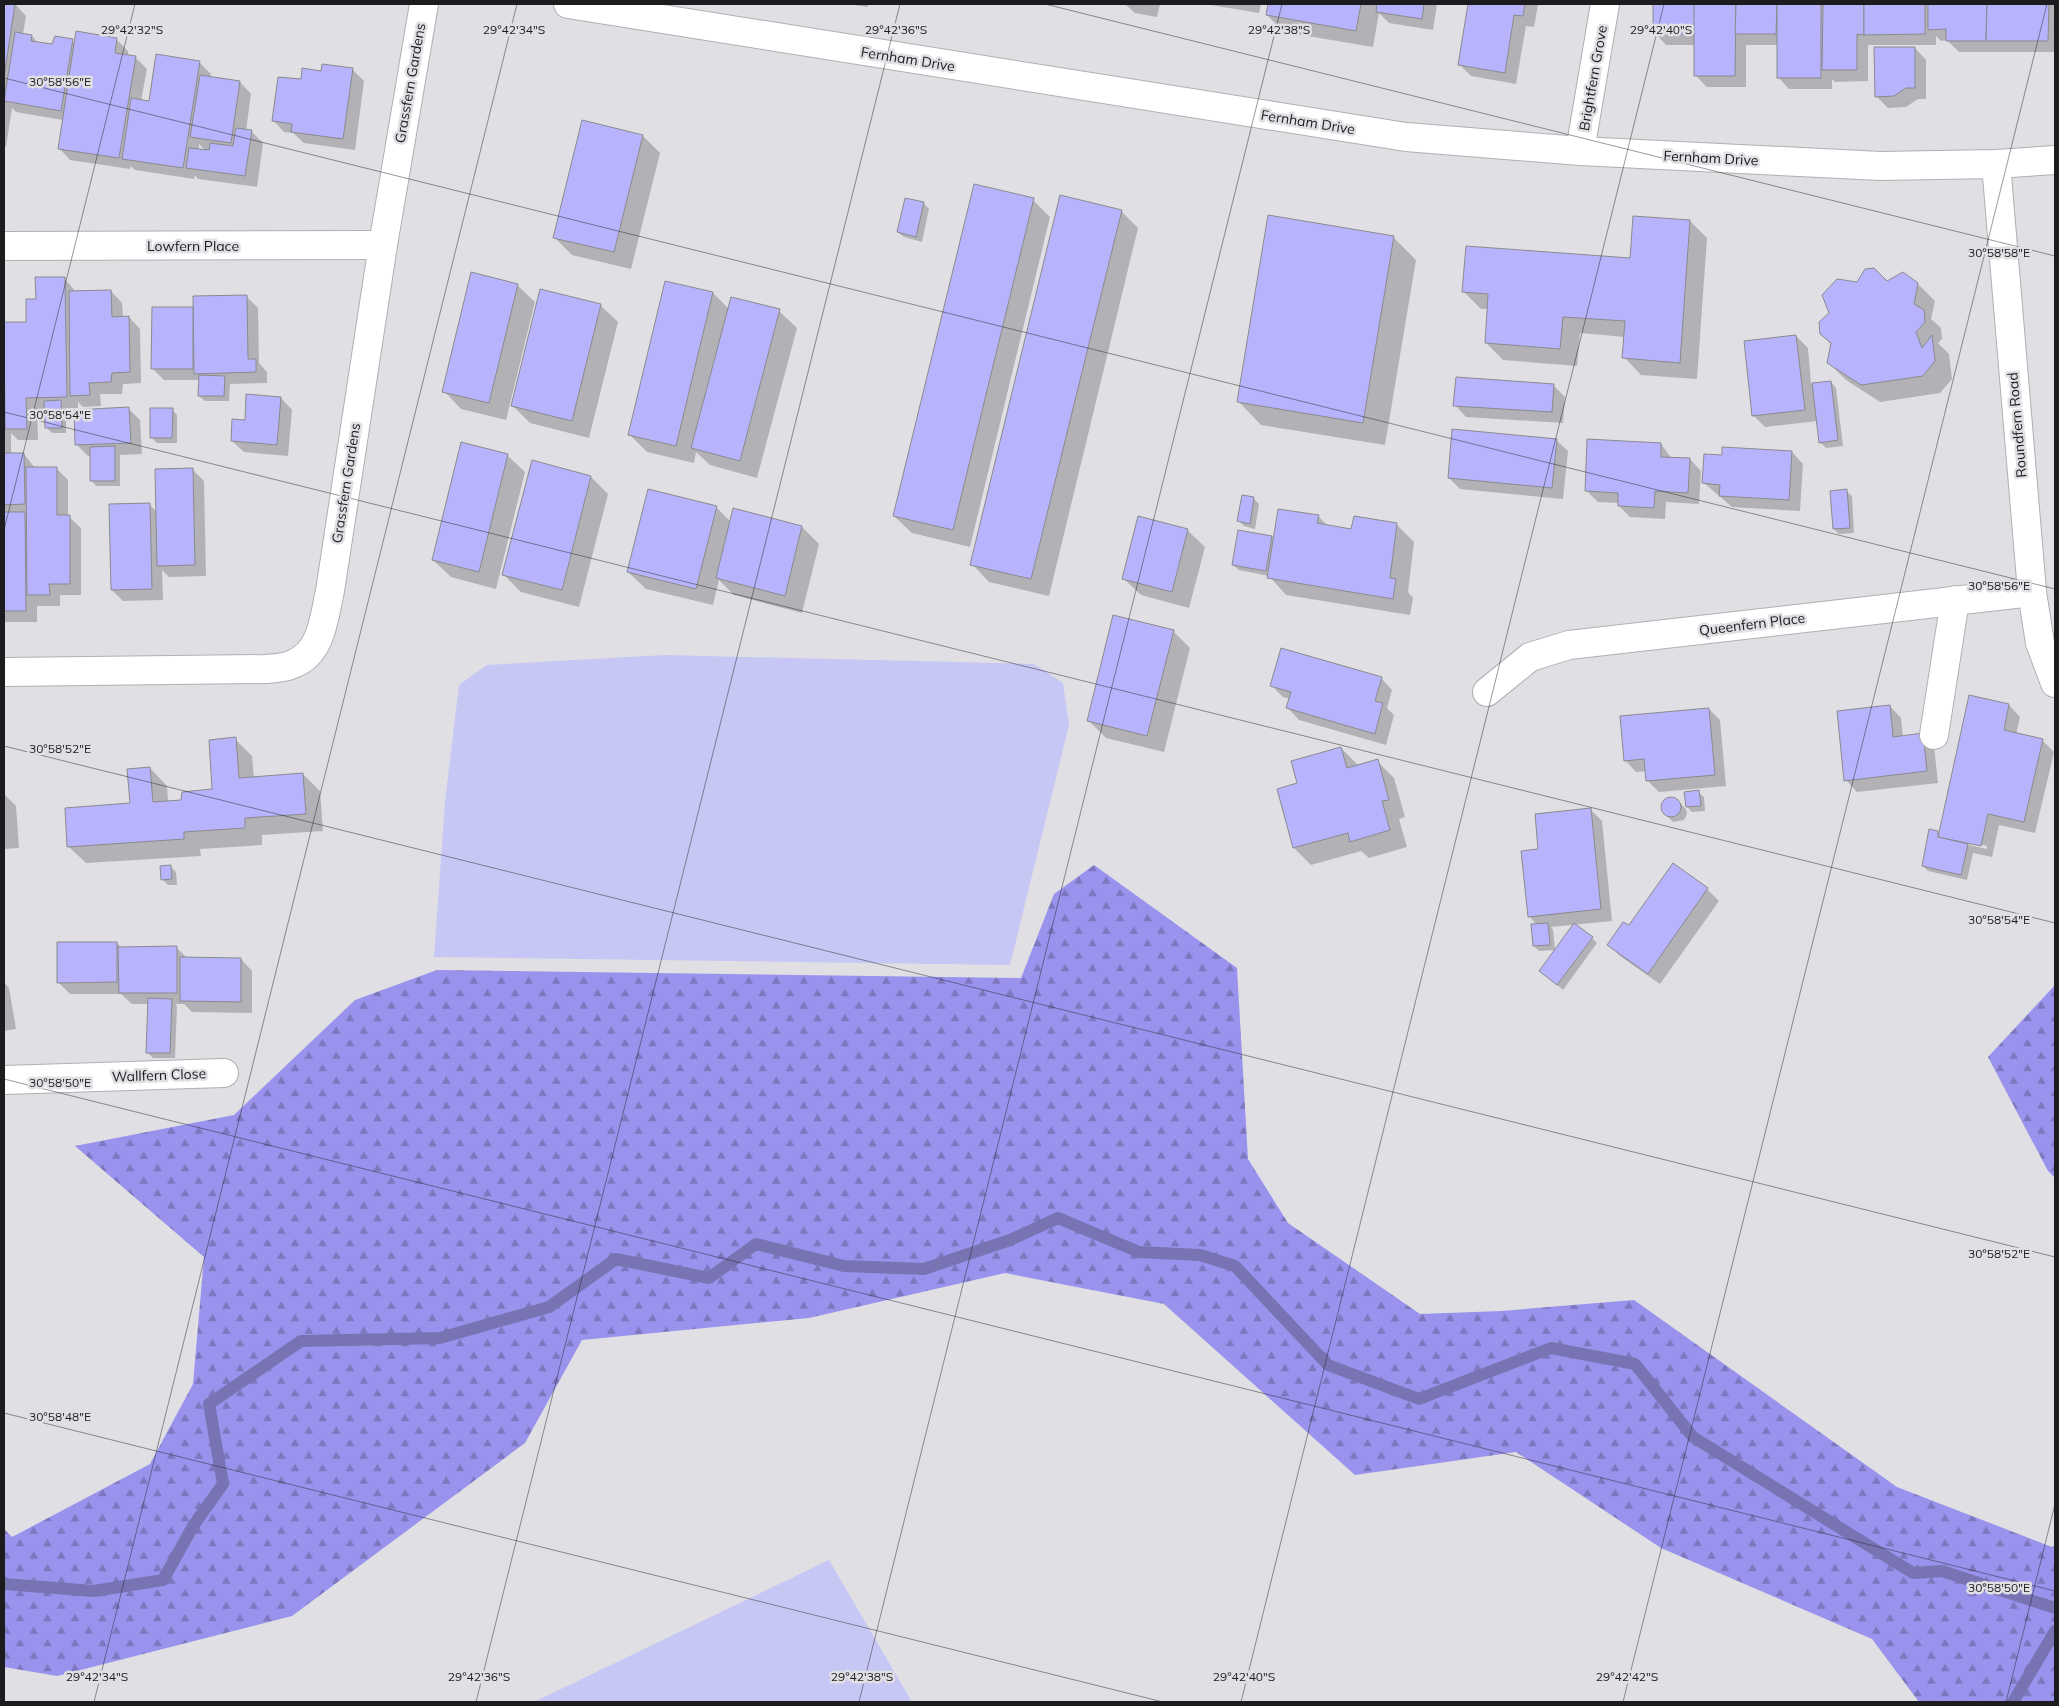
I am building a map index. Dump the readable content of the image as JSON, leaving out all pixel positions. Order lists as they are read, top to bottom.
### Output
{
  "streets": {
    "street": [
      "Fernham Drive",
      "Brightfern Grove",
      "Grassfern Gardens",
      "Lowfern Place",
      "Roundfern Road",
      "Queenfern Place",
      "Wallfern Close"
    ]
  },
  "crossings": [
    ["Fernham Drive", "Brightfern Grove"],
    ["Fernham Drive", "Roundfern Road"],
    ["Grassfern Gardens", "Lowfern Place"],
    ["Roundfern Road", "Queenfern Place"]
  ],
  "coordinates": [
    "29°42'32\"S",
    "29°42'34\"S",
    "29°42'36\"S",
    "29°42'38\"S",
    "29°42'40\"S",
    "30°58'56\"E",
    "30°58'58\"E",
    "30°58'54\"E",
    "30°58'52\"E",
    "30°58'50\"E",
    "30°58'48\"E",
    "29°42'42\"S"
  ]
}
